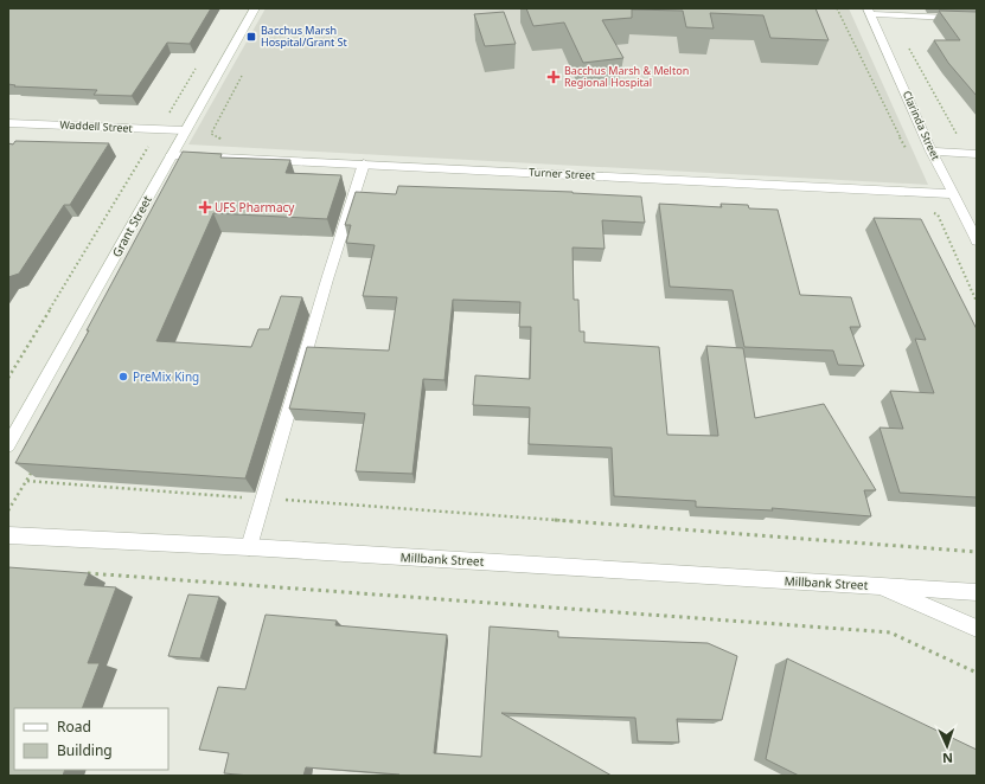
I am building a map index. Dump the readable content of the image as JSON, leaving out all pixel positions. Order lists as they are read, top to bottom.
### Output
{
  "streets": {
    "street": [
      "Clarinda Street",
      "Waddell Street",
      "Turner Street",
      "Grant Street",
      "Millbank Street"
    ]
  },
  "crossings": [
    ["Clarinda Street", "Turner Street"],
    ["Waddell Street", "Grant Street"],
    ["Turner Street", "Grant Street"]
  ],
  "places": {
    "transit": ["Bacchus Marsh Hospital/Grant St"],
    "health": ["Bacchus Marsh & Melton Regional Hospital", "UFS Pharmacy"],
    "other": ["PreMix King"]
  },
  "legend": ["Road", "Building"],
  "north": "bottom"
}
